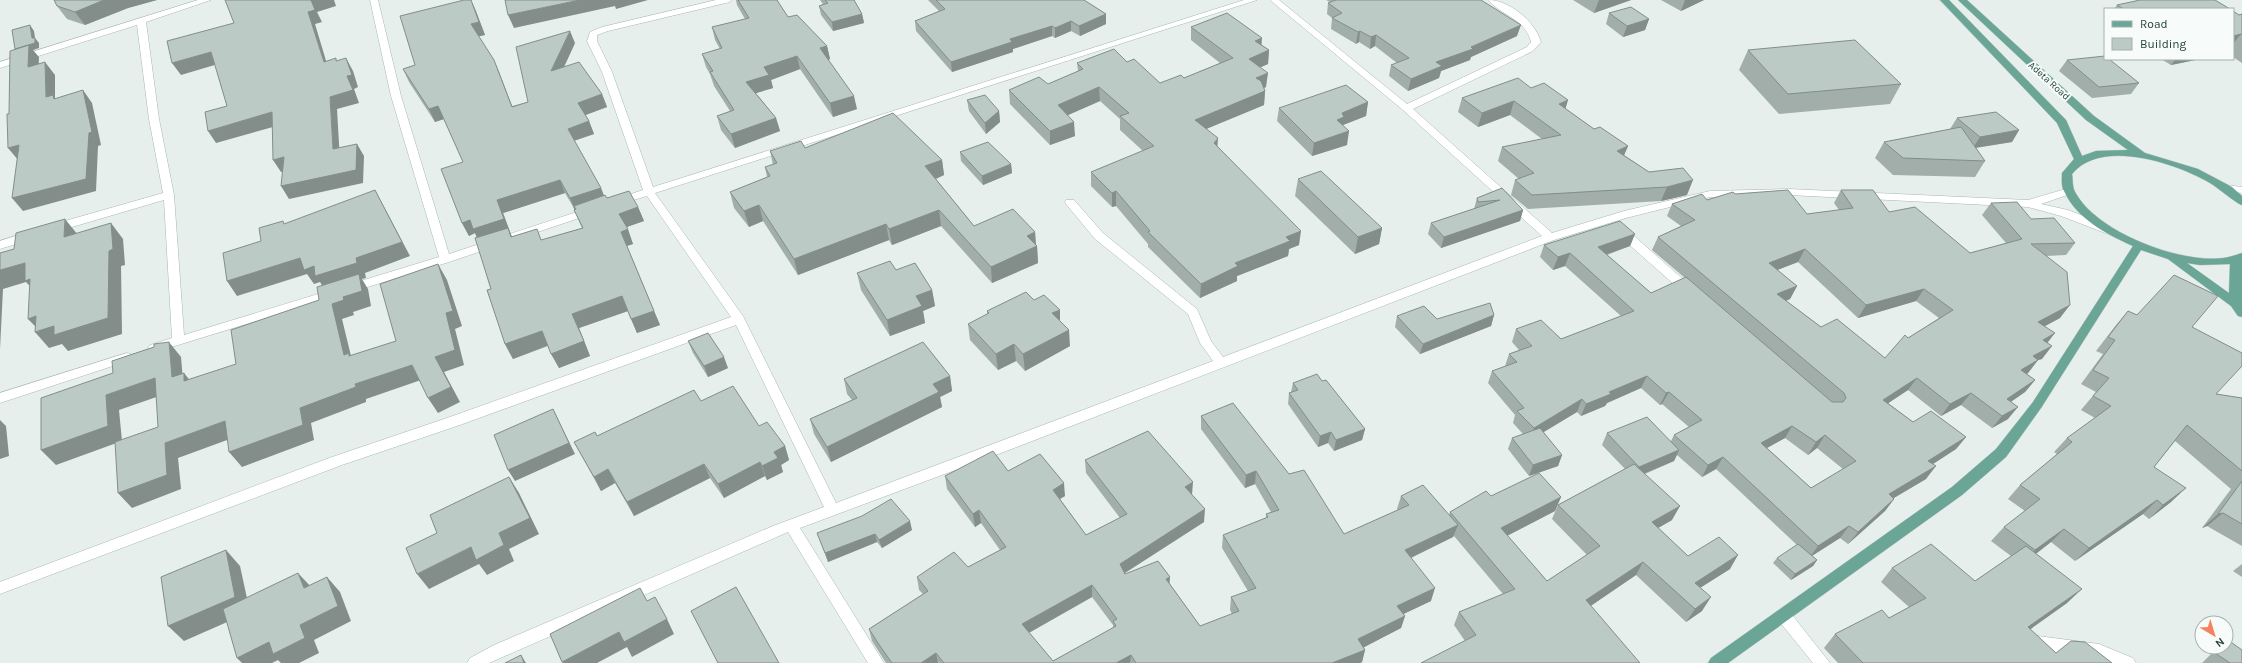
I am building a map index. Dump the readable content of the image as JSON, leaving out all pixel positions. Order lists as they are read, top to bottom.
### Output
{
  "streets": {
    "main road": ["Adeta Road"]
  },
  "legend": ["Road", "Building"],
  "north": "bottom right"
}
